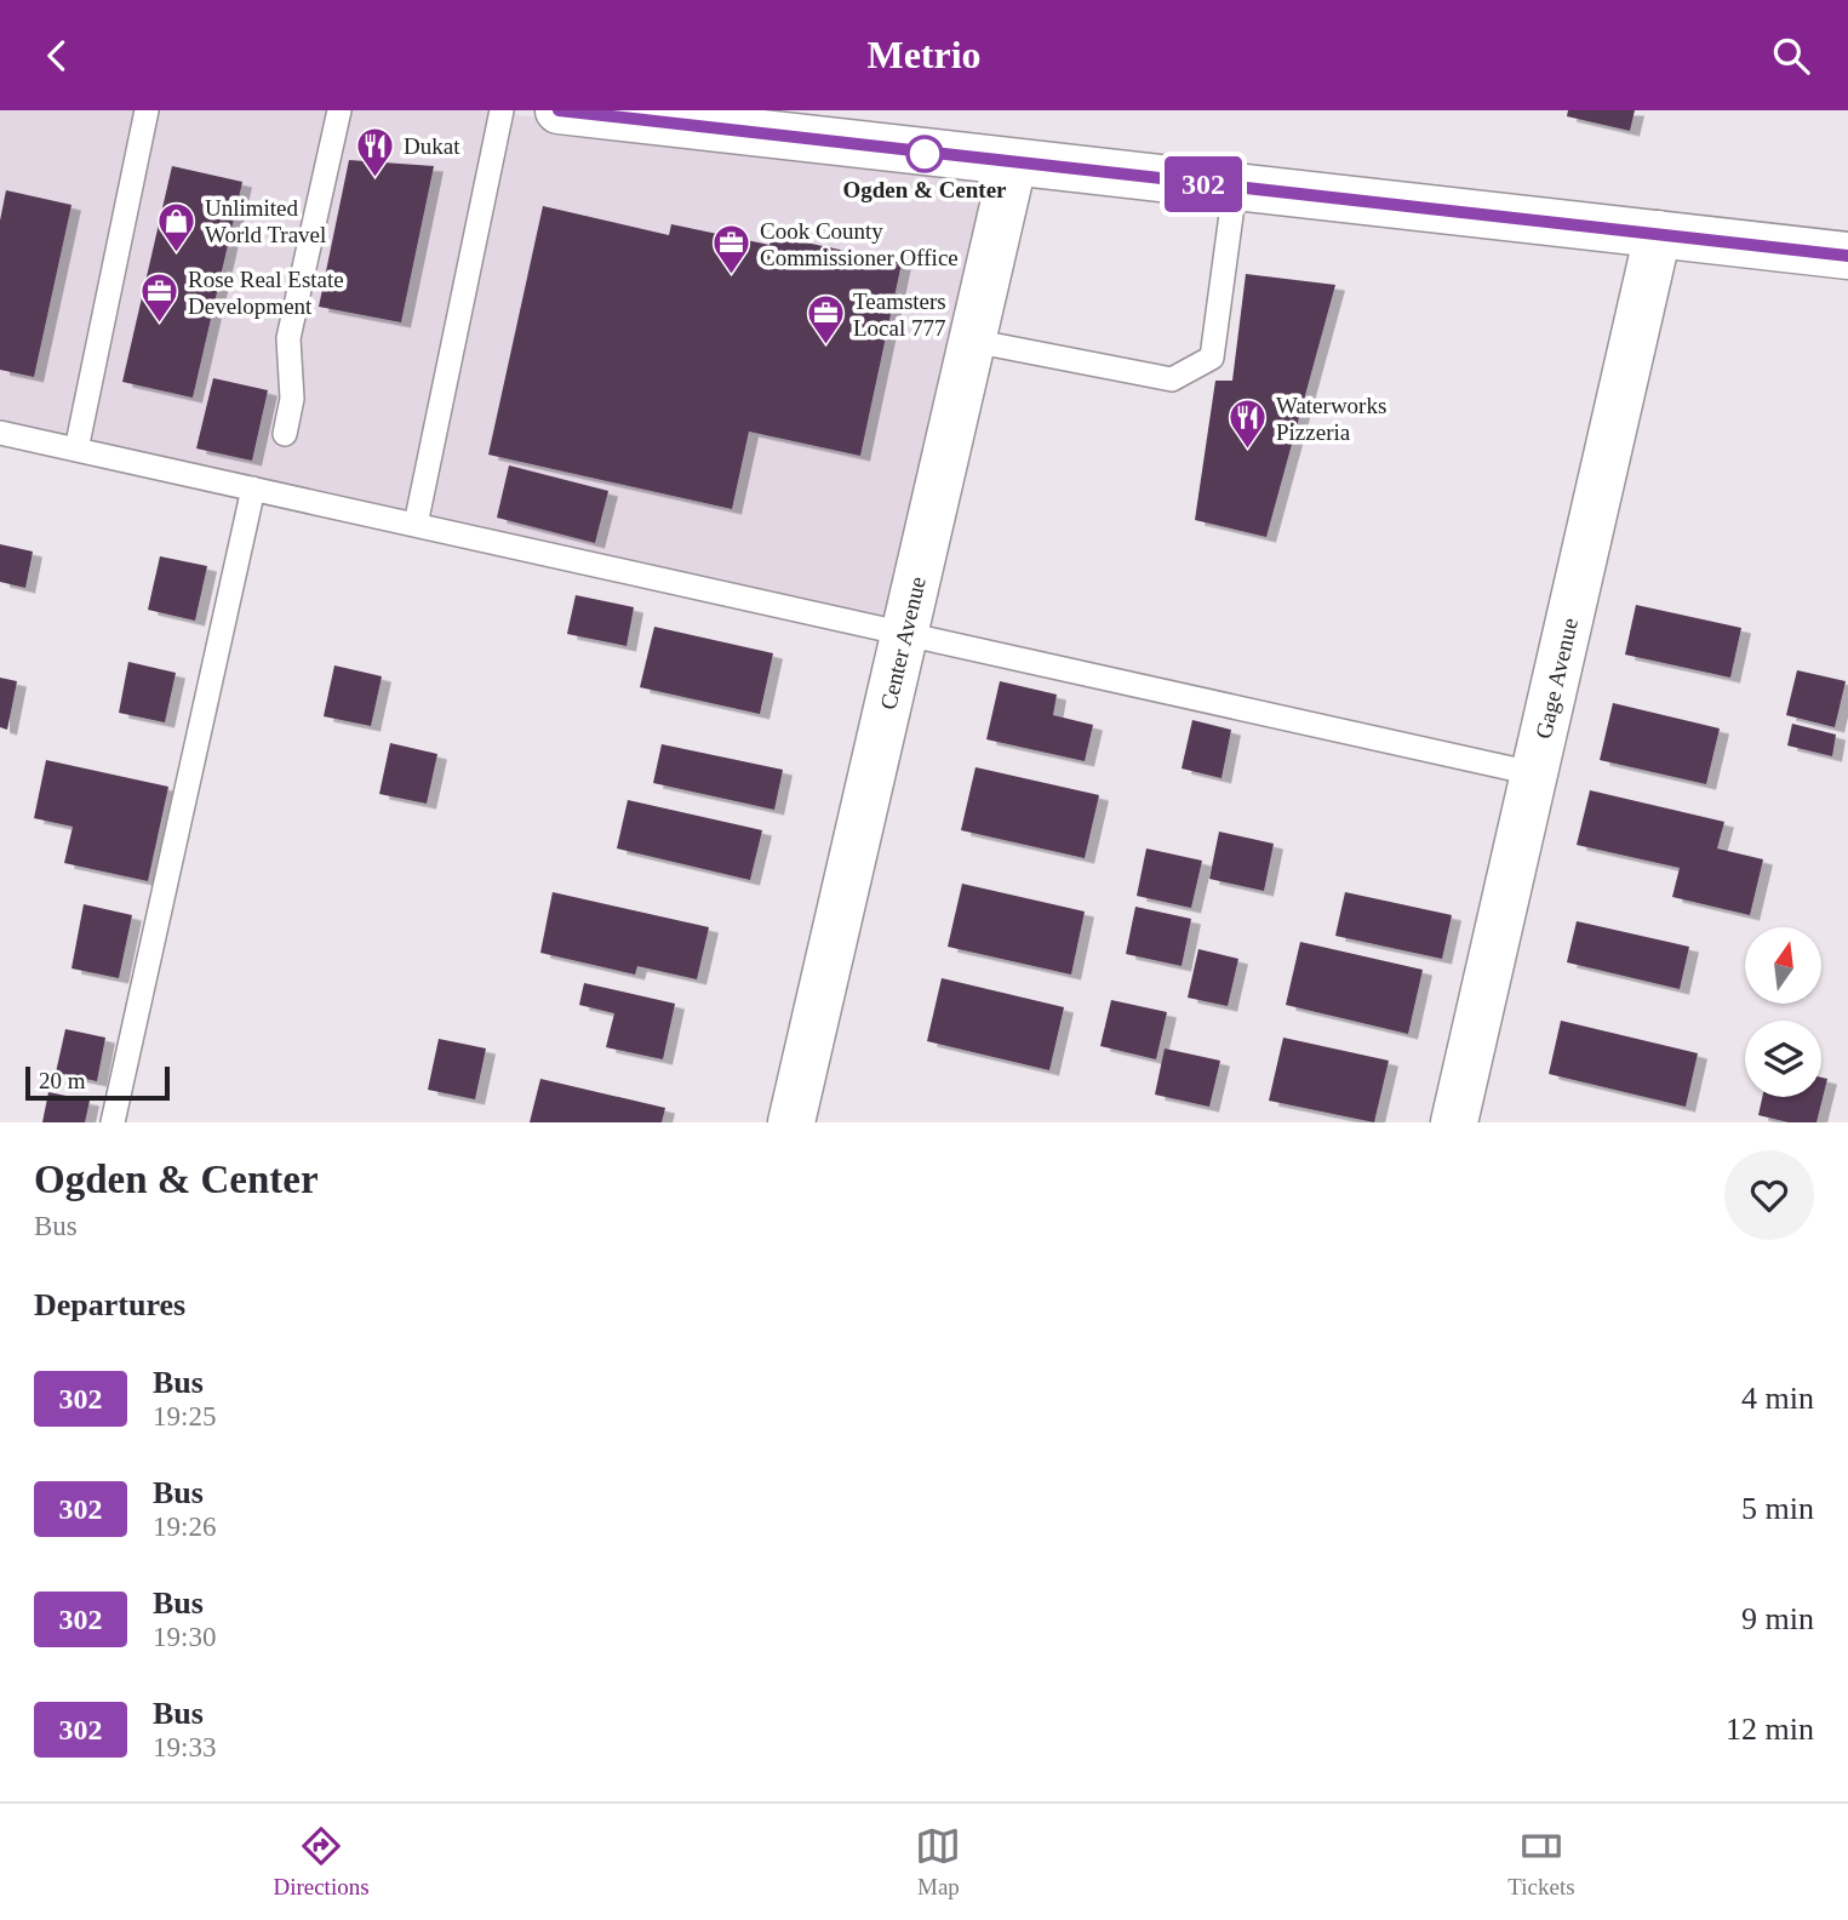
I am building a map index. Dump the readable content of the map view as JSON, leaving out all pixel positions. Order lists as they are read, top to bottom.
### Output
{
  "streets": {
    "street": ["Center Avenue", "Gage Avenue"]
  },
  "places": {
    "other": ["Ogden & Center"],
    "restaurant": ["Dukat", "Waterworks Pizzeria"],
    "shop": ["Unlimited World Travel"],
    "office": ["Cook County Commissioner Office", "Rose Real Estate Development", "Teamsters Local 777"]
  },
  "lines": ["bus line 302"],
  "scale_bar": "20 m",
  "north": "top",
  "page": {
    "header": "Metrio",
    "on_map": "302",
    "scale": "20 m",
    "heading": [
      ["Ogden & Center", "Bus"],
      "Departures"
    ],
    "list": [
      {
        "mark": "302",
        "name": "Bus",
        "note": "19:25",
        "value": "4 min"
      },
      {
        "mark": "302",
        "name": "Bus",
        "note": "19:26",
        "value": "5 min"
      },
      {
        "mark": "302",
        "name": "Bus",
        "note": "19:30",
        "value": "9 min"
      },
      {
        "mark": "302",
        "name": "Bus",
        "note": "19:33",
        "value": "12 min"
      }
    ],
    "tabs": ["Directions", "Map", "Tickets"]
  }
}
